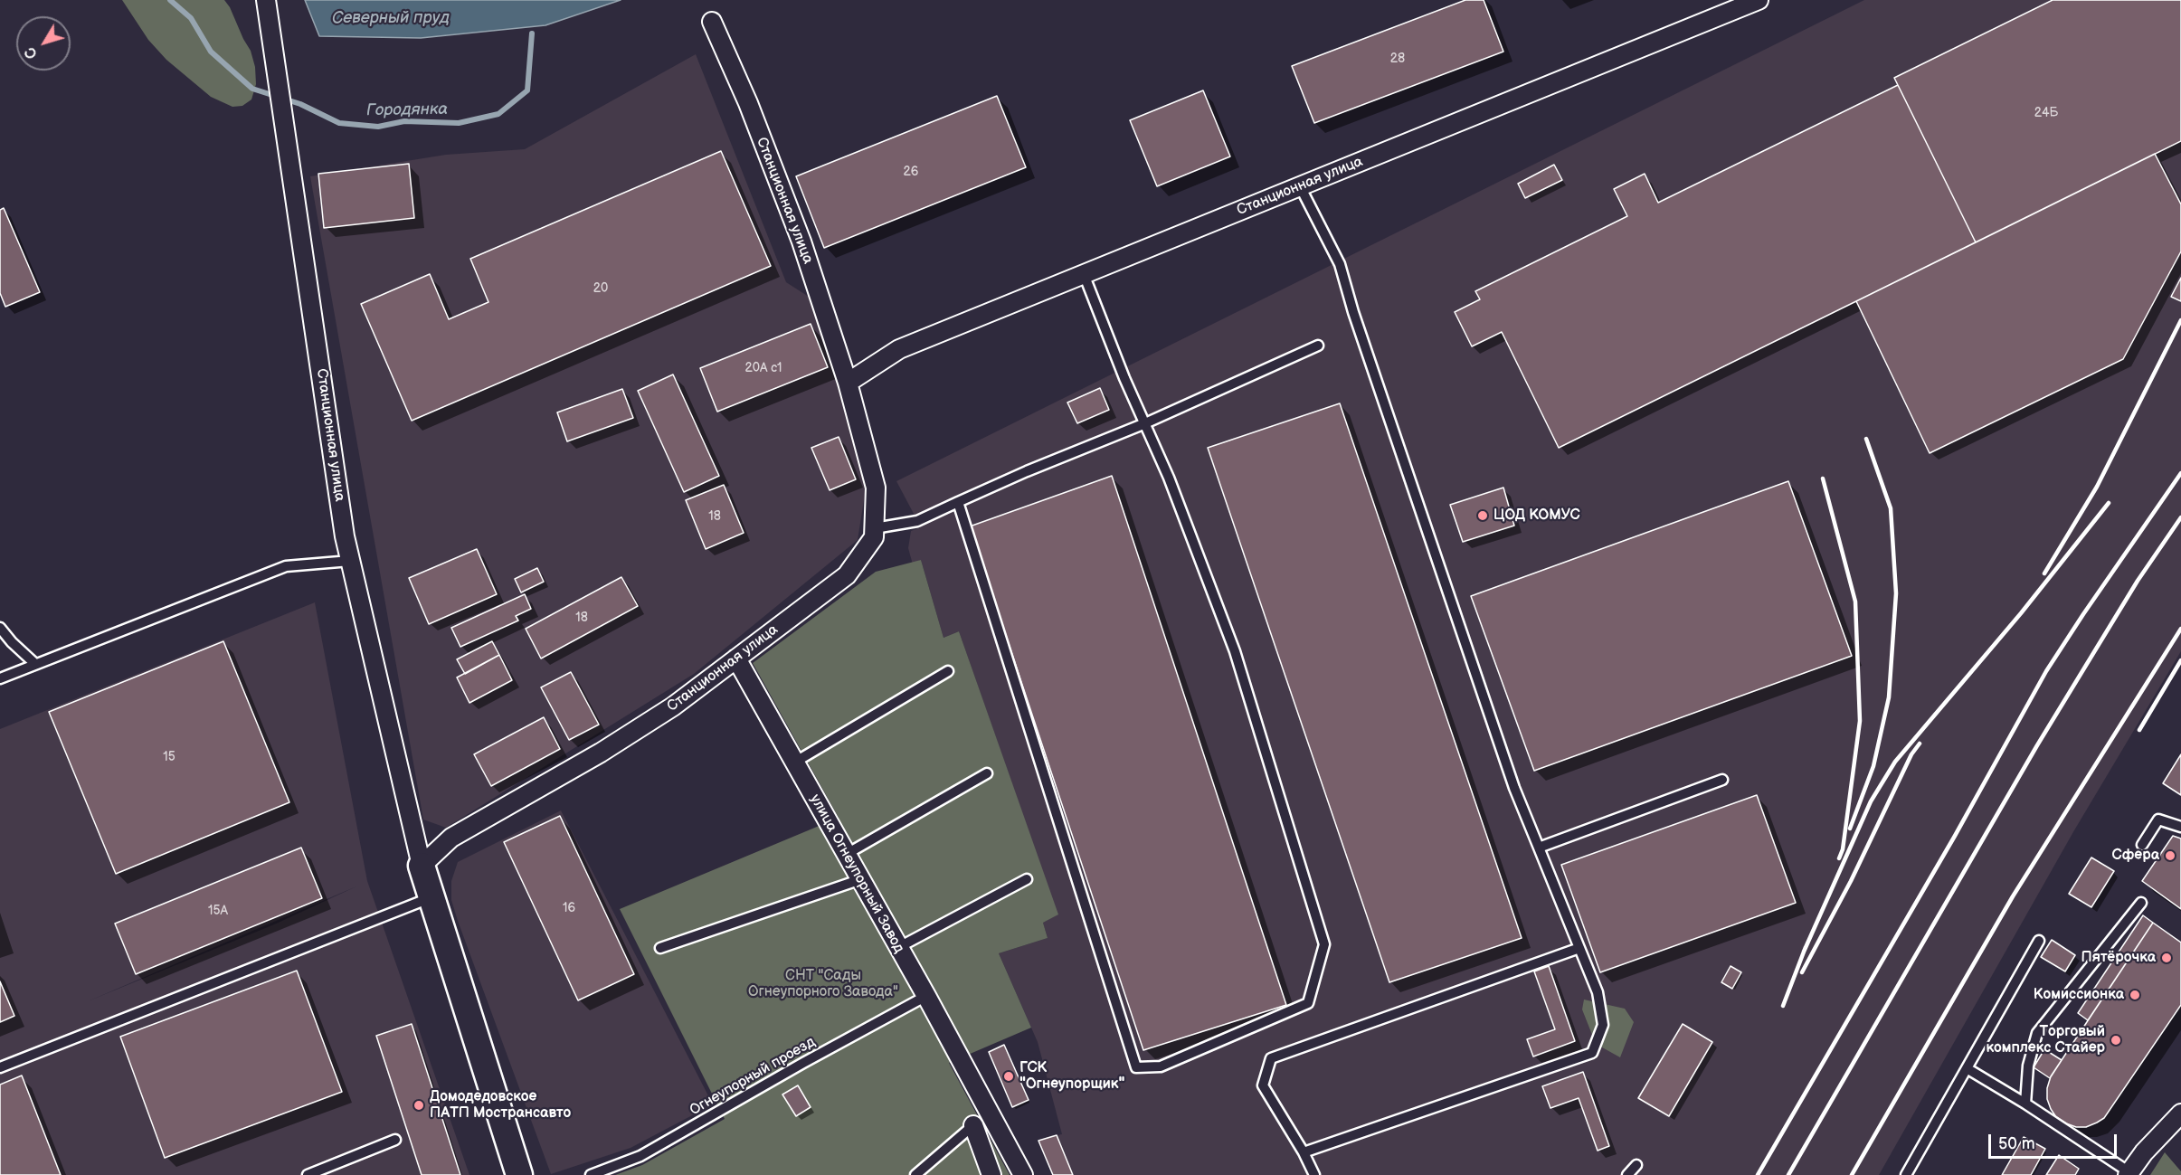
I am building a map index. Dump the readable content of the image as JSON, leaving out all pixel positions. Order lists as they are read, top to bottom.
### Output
{
  "streets": {
    "street": ["Станционная улица", "улица Огнеупорный Завод"],
    "lane": ["Огнеупорный проезд"]
  },
  "crossings": [
    ["Станционная улица", "улица Огнеупорный Завод"],
    ["улица Огнеупорный Завод", "Огнеупорный проезд"]
  ],
  "water": ["Северный пруд", "Городянка"],
  "parks": ["СНТ \"Сады Огнеупорного Завода\""],
  "places": [
    "ЦОД КОМУС",
    "Сфера",
    "Пятёрочка",
    "Комиссионка",
    "Торговый комплекс Стайер",
    "ГСК \"Огнеупорщик\"",
    "Домодедовское ПАТП Мострансавто"
  ],
  "house_numbers": [
    "28",
    "24Б",
    "26",
    "20",
    "20А с1",
    "18",
    "18",
    "15",
    "16",
    "15А"
  ],
  "scale_bar": "50 m",
  "north": "bottom left"
}
